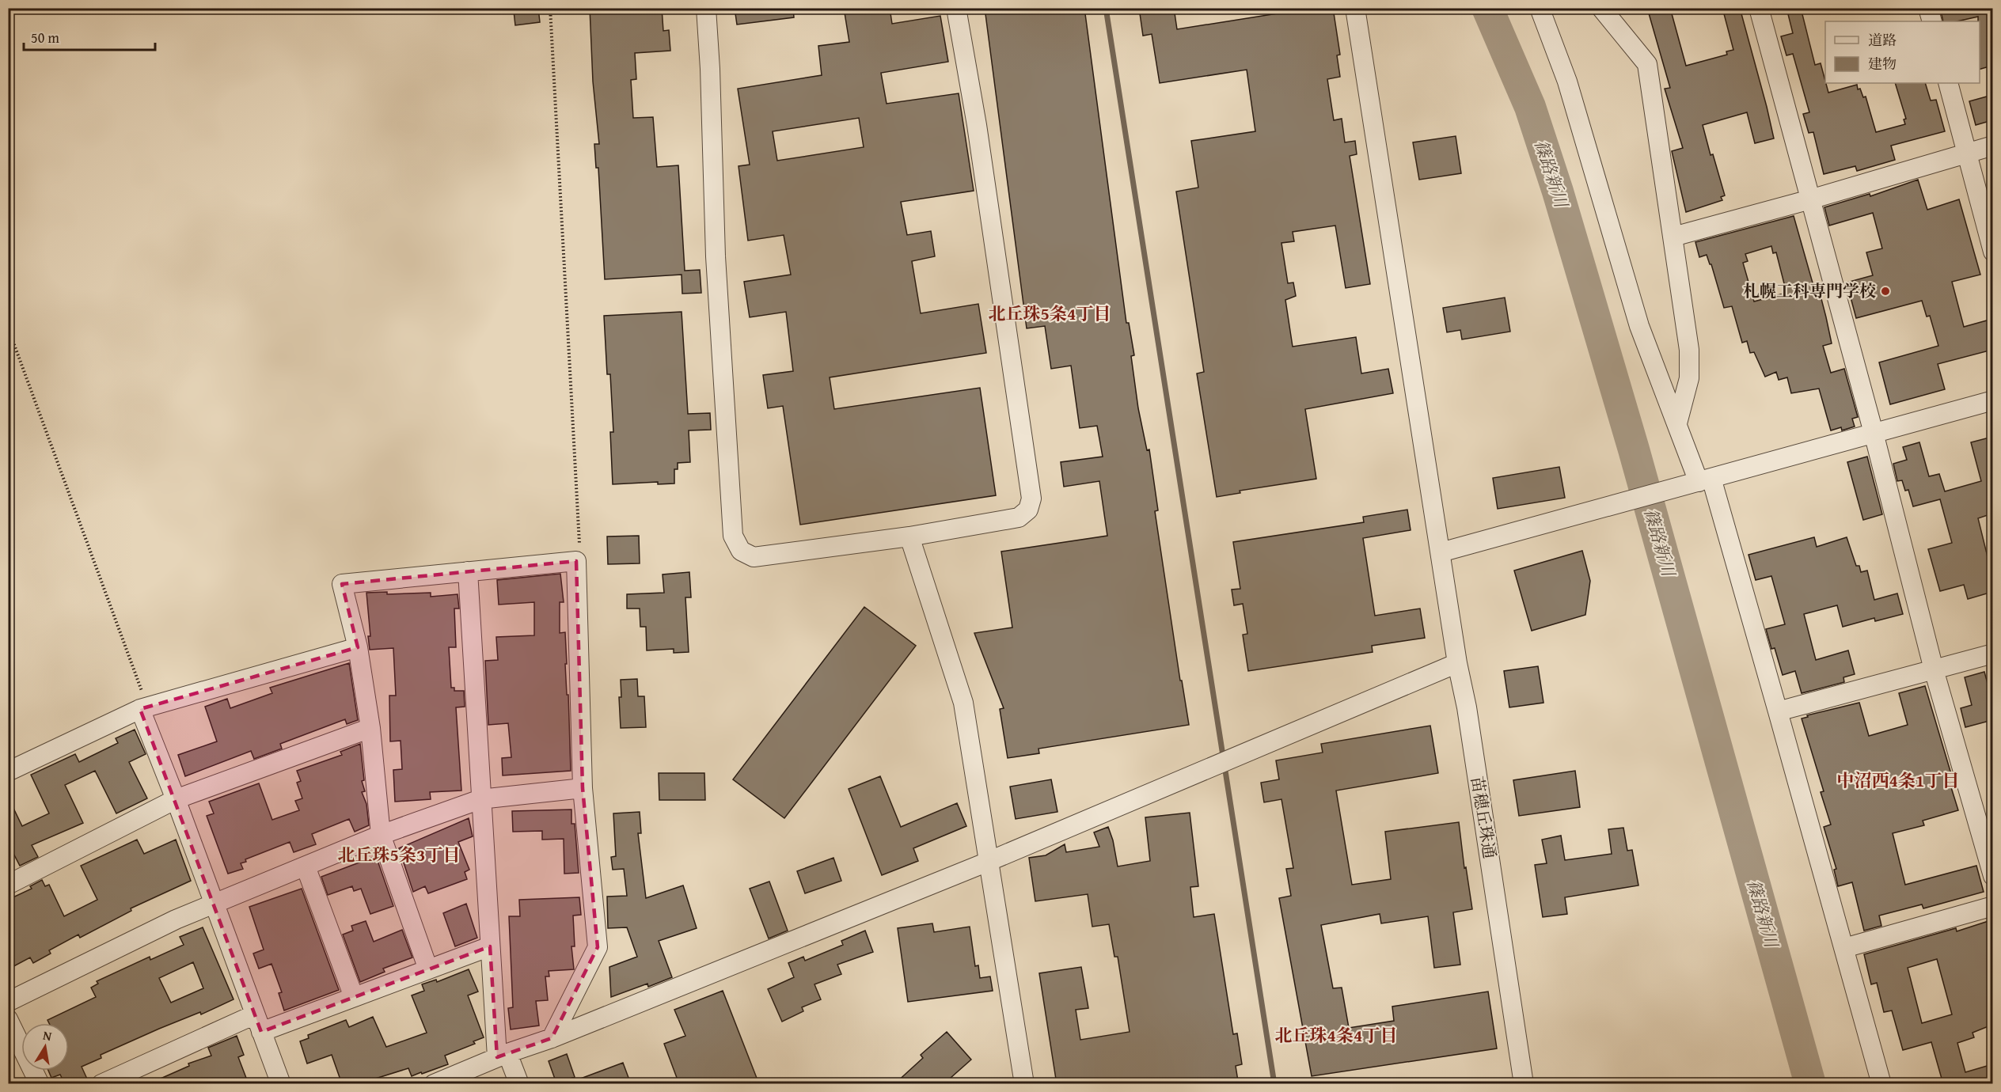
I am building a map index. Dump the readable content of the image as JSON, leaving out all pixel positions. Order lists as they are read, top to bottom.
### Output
{
  "streets": {
    "street": ["苗穂丘珠通"]
  },
  "districts": [
    "北丘珠5条4丁目",
    "中沼西4条1丁目",
    "北丘珠5条3丁目",
    "北丘珠4条4丁目"
  ],
  "water": ["篠路新川"],
  "places": ["札幌工科専門学校"],
  "legend": ["道路", "建物"],
  "scale_bar": "50 m",
  "north": "top"
}
